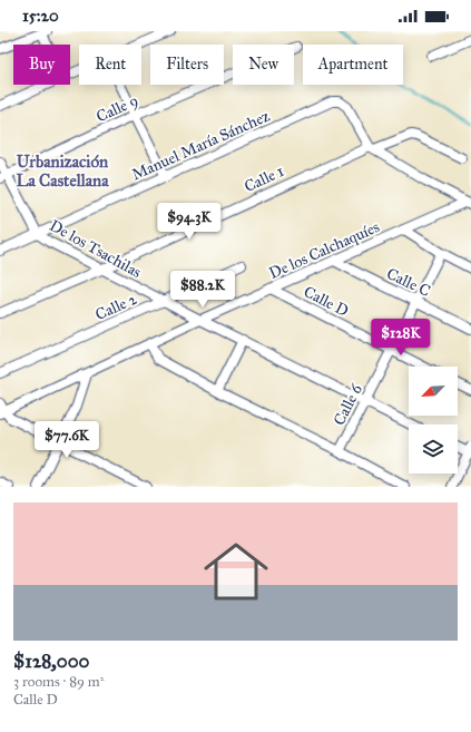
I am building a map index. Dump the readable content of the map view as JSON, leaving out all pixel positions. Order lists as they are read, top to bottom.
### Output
{
  "streets": {
    "street": [
      "Calle 9",
      "Manuel María Sánchez",
      "Calle 1",
      "De los Tsachilas",
      "De los Calchaquíes",
      "Calle C",
      "Calle D",
      "Calle 2",
      "Calle 6"
    ]
  },
  "crossings": [
    ["Calle 9", "De los Tsachilas"],
    ["Manuel María Sánchez", "Calle 1"],
    ["Manuel María Sánchez", "De los Tsachilas"],
    ["Calle 1", "De los Tsachilas"],
    ["De los Tsachilas", "De los Calchaquíes"],
    ["De los Tsachilas", "Calle 2"],
    ["De los Tsachilas", "Calle 6"],
    ["De los Calchaquíes", "Calle C"],
    ["De los Calchaquíes", "Calle D"],
    ["Calle C", "Calle 6"],
    ["Calle D", "Calle 6"]
  ],
  "districts": ["Urbanización La Castellana"],
  "north": "bottom left",
  "page": {
    "status": "15:20",
    "chip": [
      "Buy",
      "Rent",
      "Filters",
      "New",
      "Apartment"
    ],
    "price": [
      "$94.3K",
      "$88.2K",
      "$128K",
      "$77.6K"
    ],
    "list": [
      {
        "name": "$128,000",
        "note": "3 rooms · 89 m² · Calle D"
      }
    ]
  }
}
